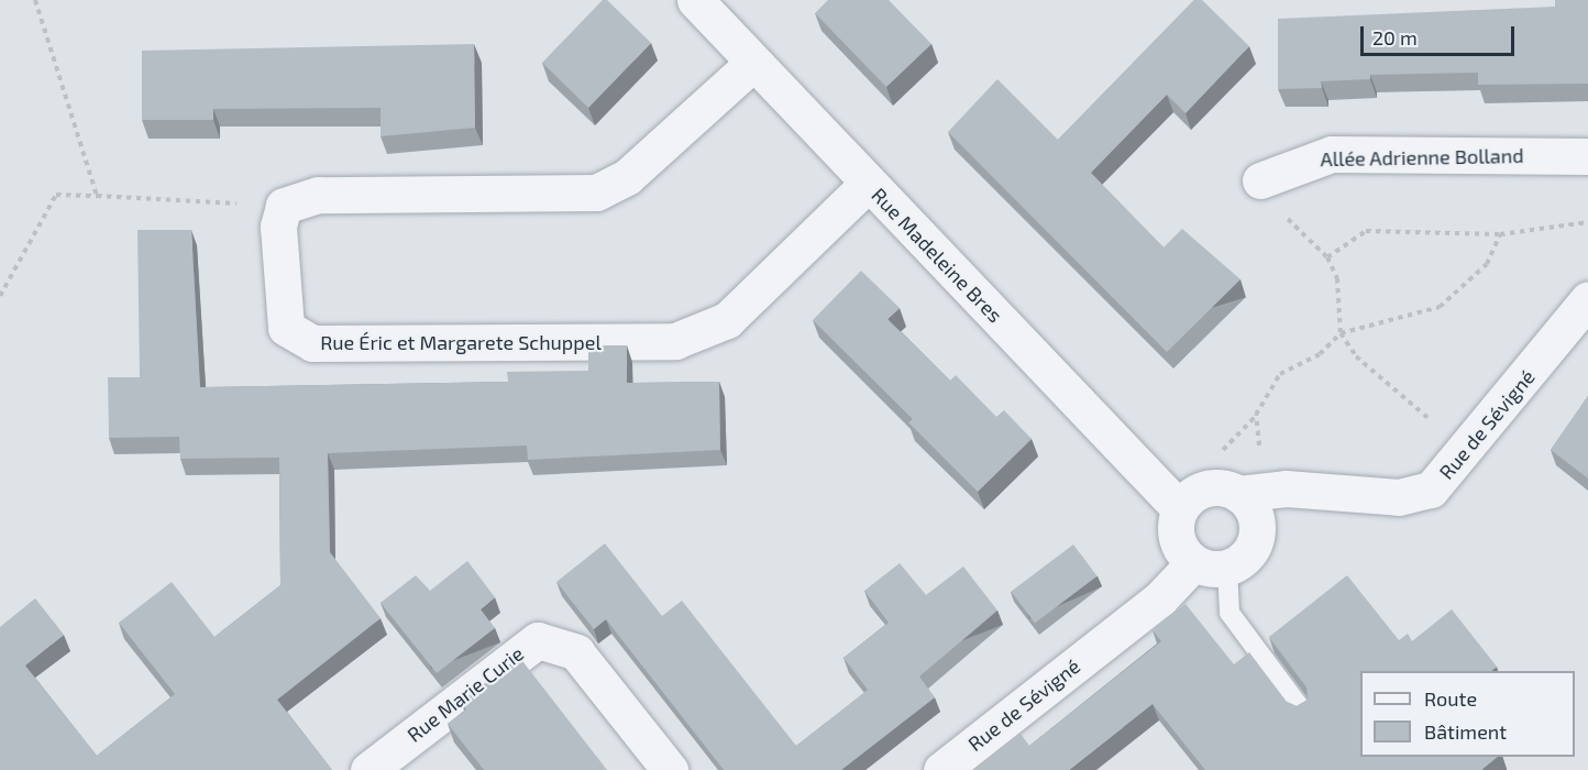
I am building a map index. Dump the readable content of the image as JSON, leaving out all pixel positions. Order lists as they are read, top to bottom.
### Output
{
  "streets": {
    "street": [
      "Allée Adrienne Bolland",
      "Rue Madeleine Bres",
      "Rue Éric et Margarete Schuppel",
      "Rue de Sévigné",
      "Rue Marie Curie"
    ]
  },
  "crossings": [
    ["Rue Madeleine Bres", "Rue Éric et Margarete Schuppel"],
    ["Rue Madeleine Bres", "Rue de Sévigné"]
  ],
  "legend": ["Route", "Bâtiment"],
  "scale_bar": "20 m"
}
